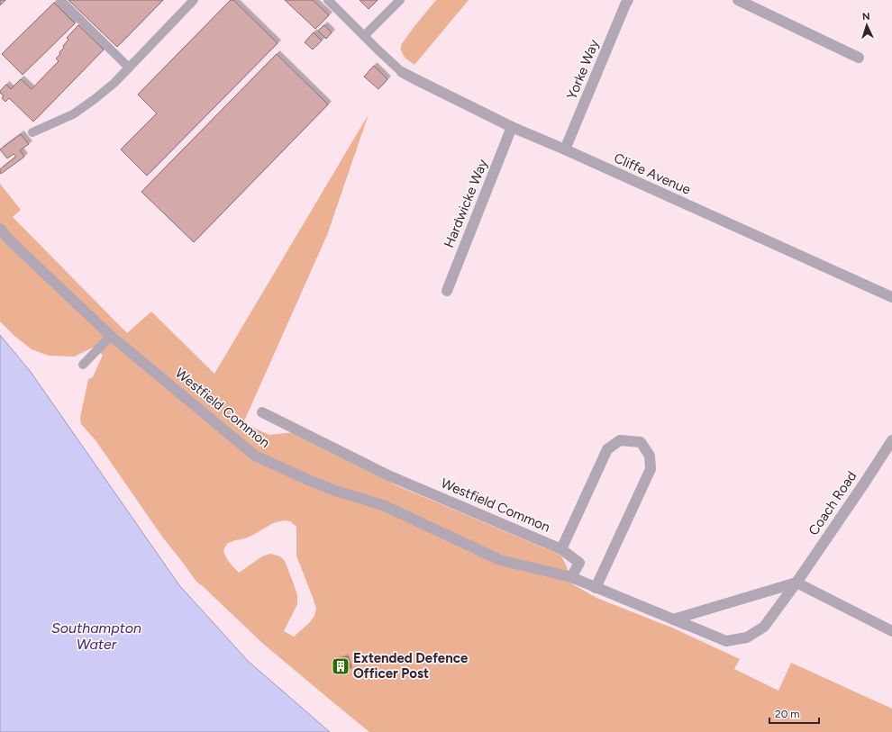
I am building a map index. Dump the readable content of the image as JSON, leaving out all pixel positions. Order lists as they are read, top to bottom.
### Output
{
  "streets": {
    "street": [
      "Yorke Way",
      "Cliffe Avenue",
      "Hardwicke Way",
      "Westfield Common",
      "Coach Road"
    ]
  },
  "crossings": [
    ["Yorke Way", "Cliffe Avenue"],
    ["Cliffe Avenue", "Hardwicke Way"],
    ["Westfield Common", "Coach Road"]
  ],
  "water": ["Southampton Water"],
  "places": {
    "building": ["Extended Defence Officer Post"]
  },
  "scale_bar": "20 m",
  "north": "top"
}
